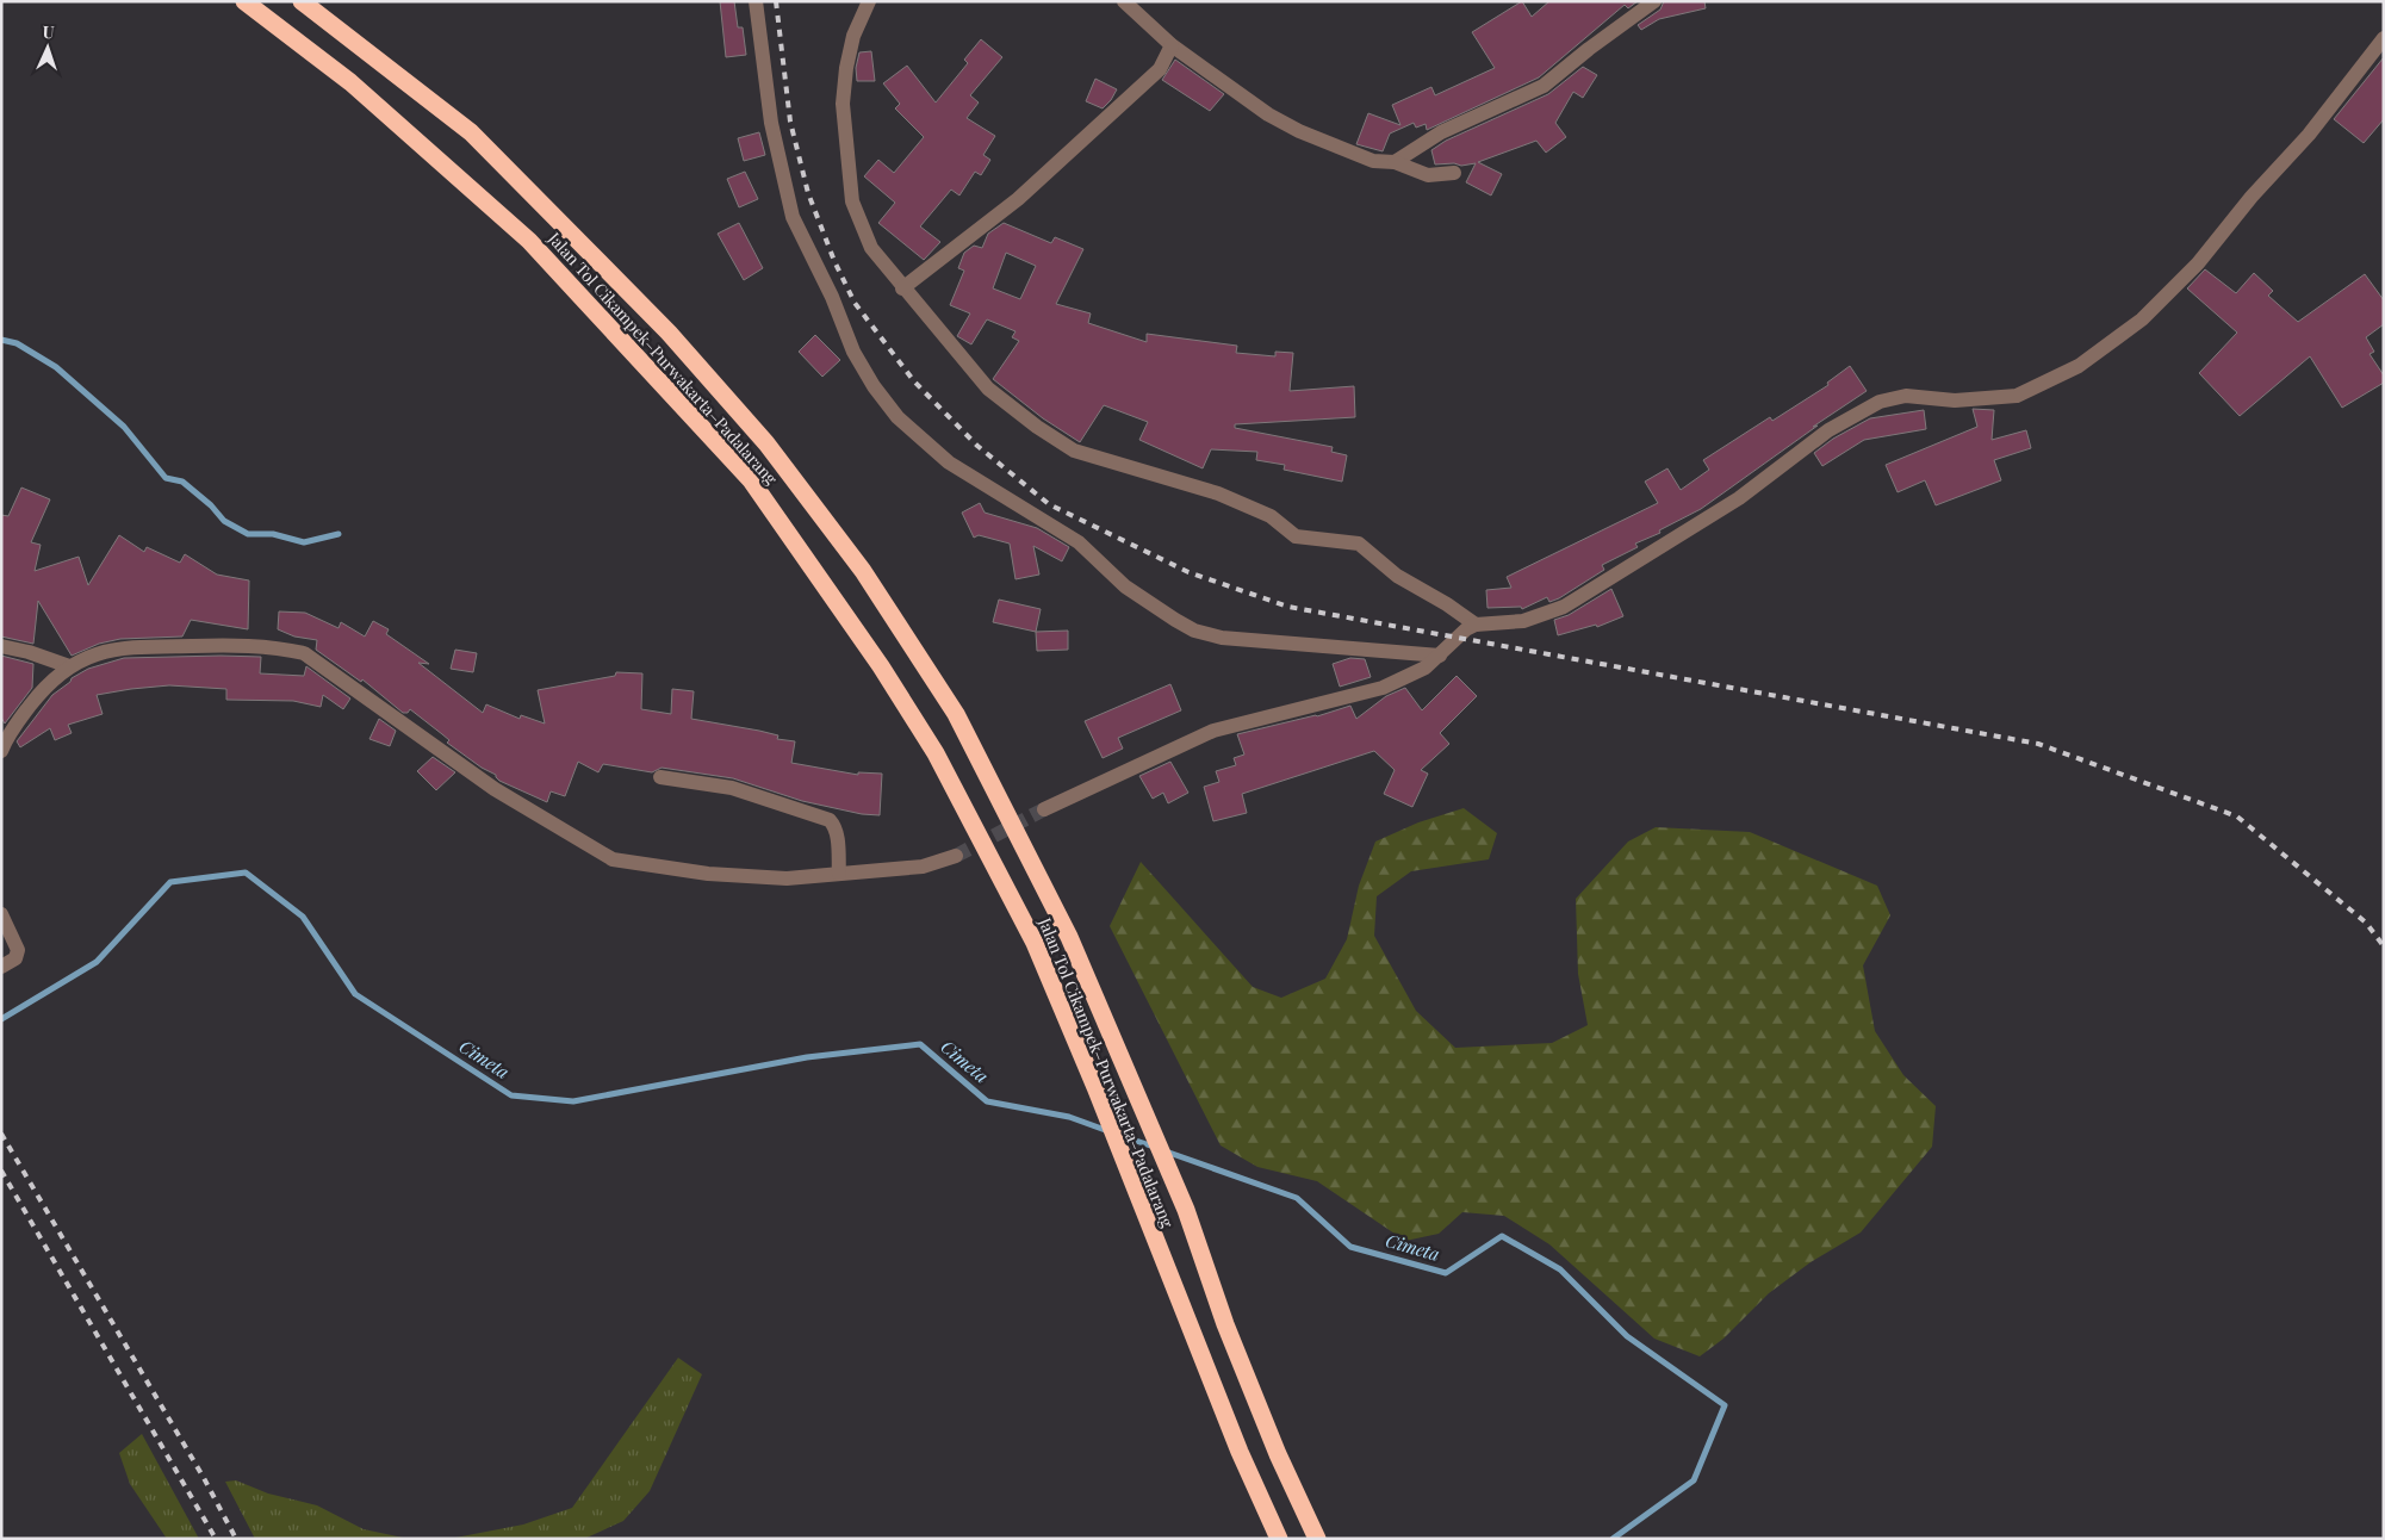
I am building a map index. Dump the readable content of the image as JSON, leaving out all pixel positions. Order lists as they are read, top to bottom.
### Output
{
  "streets": {
    "highway": ["Jalan Tol Cikampek–Purwakarta–Padalarang"]
  },
  "water": ["Cimeta"],
  "north": "top"
}
